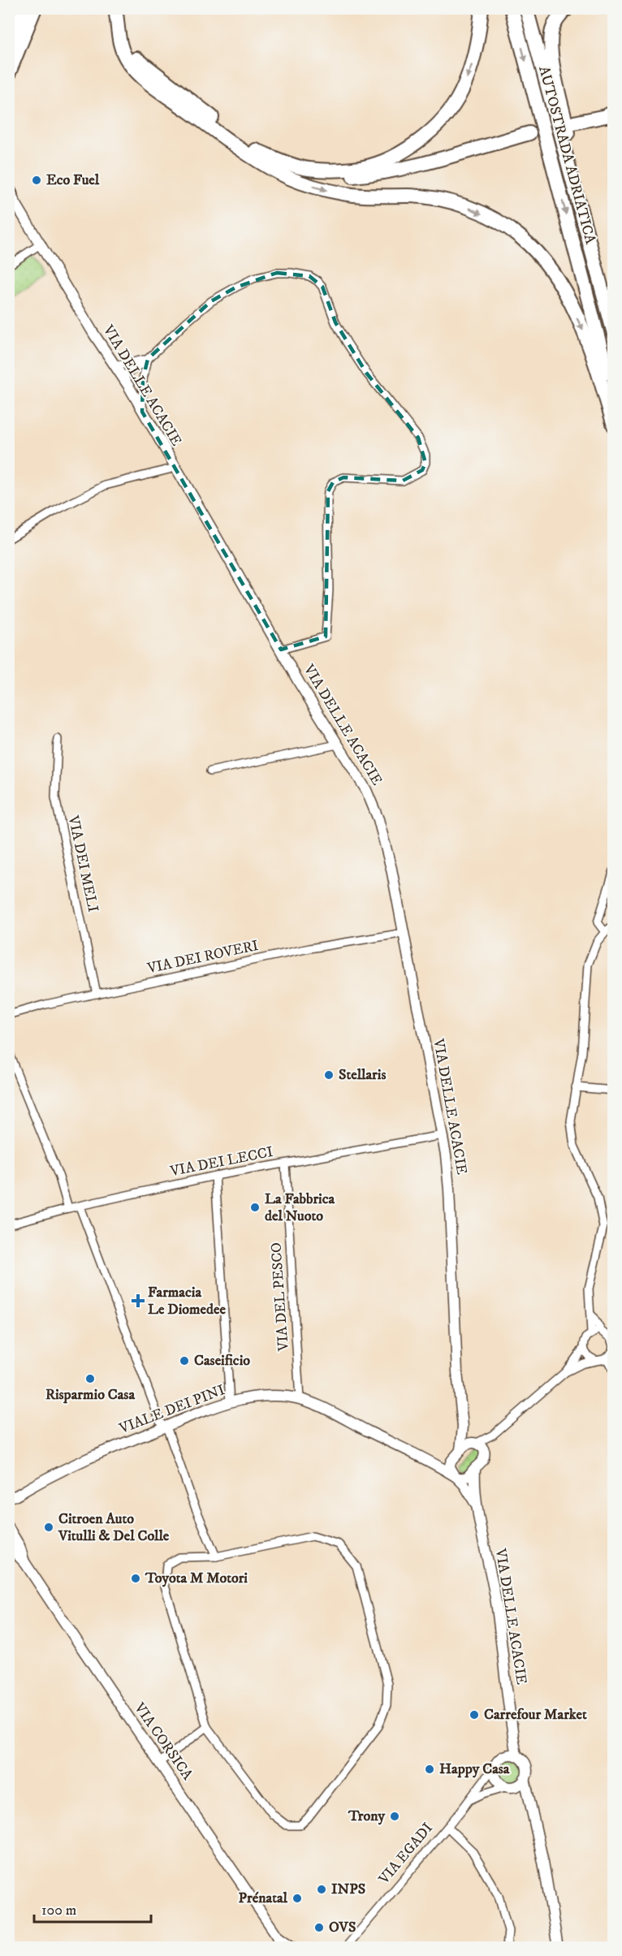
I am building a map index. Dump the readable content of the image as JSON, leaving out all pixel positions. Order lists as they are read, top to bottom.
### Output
{
  "streets": {
    "highway": ["AUTOSTRADA ADRIATICA"],
    "street": [
      "VIA DELLE ACACIE",
      "VIA DEI MELI",
      "VIA DEI ROVERI",
      "VIA DEI LECCI",
      "VIA DEL PESCO",
      "VIALE DEI PINI",
      "VIA CORSICA",
      "VIA EGADI"
    ]
  },
  "crossings": [
    ["VIA DELLE ACACIE", "VIA DEI ROVERI"],
    ["VIA DELLE ACACIE", "VIA DEI LECCI"],
    ["VIA DELLE ACACIE", "VIALE DEI PINI"],
    ["VIA DELLE ACACIE", "VIA EGADI"],
    ["VIA DEI MELI", "VIA DEI ROVERI"],
    ["VIA DEI LECCI", "VIA DEL PESCO"],
    ["VIA DEL PESCO", "VIALE DEI PINI"]
  ],
  "places": {
    "other": [
      "Eco Fuel",
      "Stellaris",
      "La Fabbrica del Nuoto",
      "Caseificio",
      "Risparmio Casa",
      "Citroen Auto Vitulli & Del Colle",
      "Toyota M Motori",
      "Carrefour Market",
      "Happy Casa",
      "Trony",
      "INPS",
      "Prénatal",
      "OVS"
    ],
    "health": ["Farmacia Le Diomedee"]
  },
  "scale_bar": "100 m"
}
